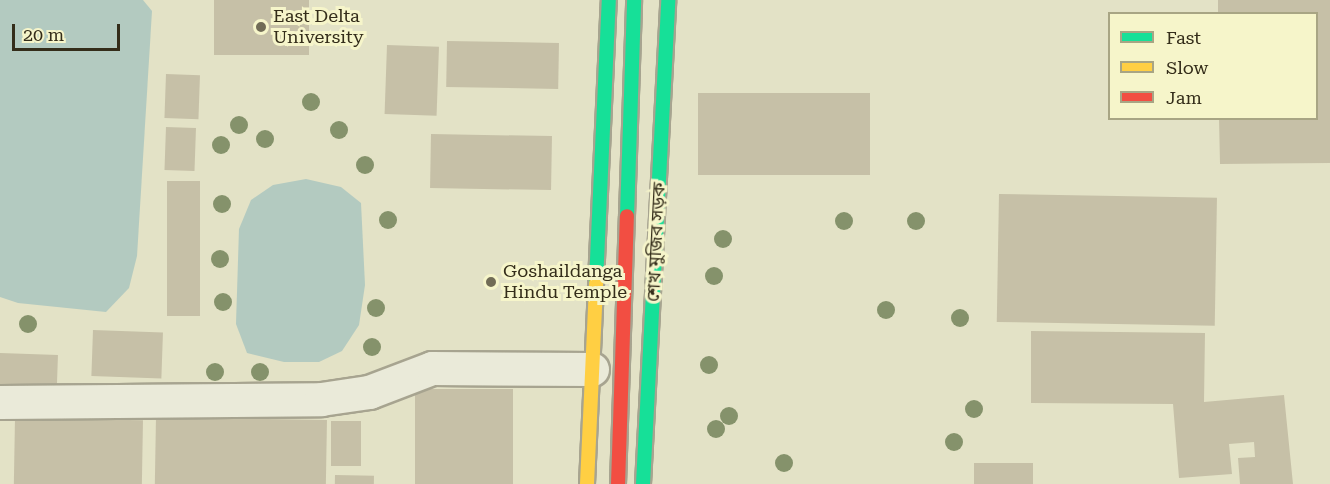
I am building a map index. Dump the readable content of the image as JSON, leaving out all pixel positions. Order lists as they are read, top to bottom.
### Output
{
  "streets": {
    "highway": ["শেখ মুজিব সড়ক"]
  },
  "places": ["East Delta University", "Goshaildanga Hindu Temple"],
  "legend": ["Fast", "Slow", "Jam"],
  "scale_bar": "20 m"
}
